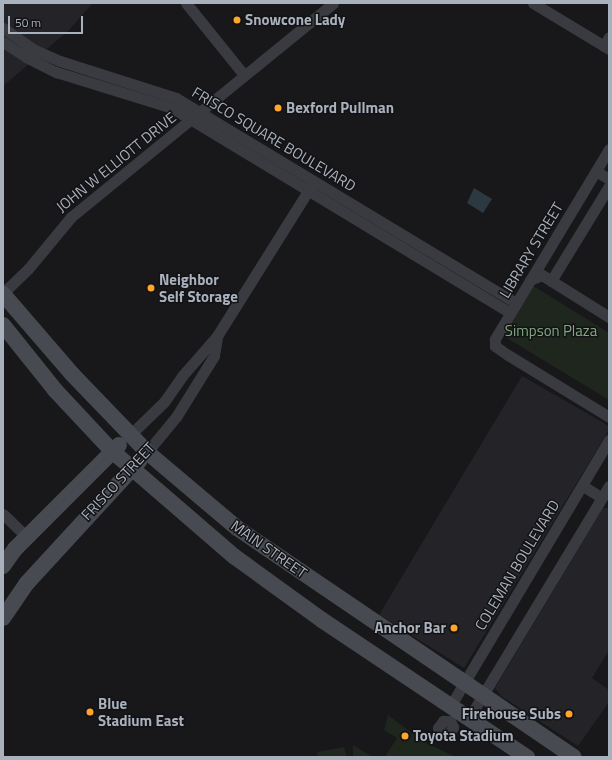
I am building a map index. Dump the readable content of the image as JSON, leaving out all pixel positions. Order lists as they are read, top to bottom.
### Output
{
  "streets": {
    "main road": ["FRISCO STREET", "MAIN STREET"],
    "street": [
      "FRISCO SQUARE BOULEVARD",
      "JOHN W ELLIOTT DRIVE",
      "LIBRARY STREET",
      "COLEMAN BOULEVARD"
    ]
  },
  "crossings": [
    ["FRISCO SQUARE BOULEVARD", "JOHN W ELLIOTT DRIVE"],
    ["FRISCO SQUARE BOULEVARD", "LIBRARY STREET"],
    ["FRISCO SQUARE BOULEVARD", "FRISCO STREET"],
    ["JOHN W ELLIOTT DRIVE", "MAIN STREET"],
    ["FRISCO STREET", "MAIN STREET"],
    ["MAIN STREET", "COLEMAN BOULEVARD"]
  ],
  "parks": ["Simpson Plaza"],
  "places": [
    "Snowcone Lady",
    "Bexford Pullman",
    "Neighbor Self Storage",
    "Anchor Bar",
    "Blue Stadium East",
    "Firehouse Subs",
    "Toyota Stadium"
  ],
  "scale_bar": "50 m"
}
